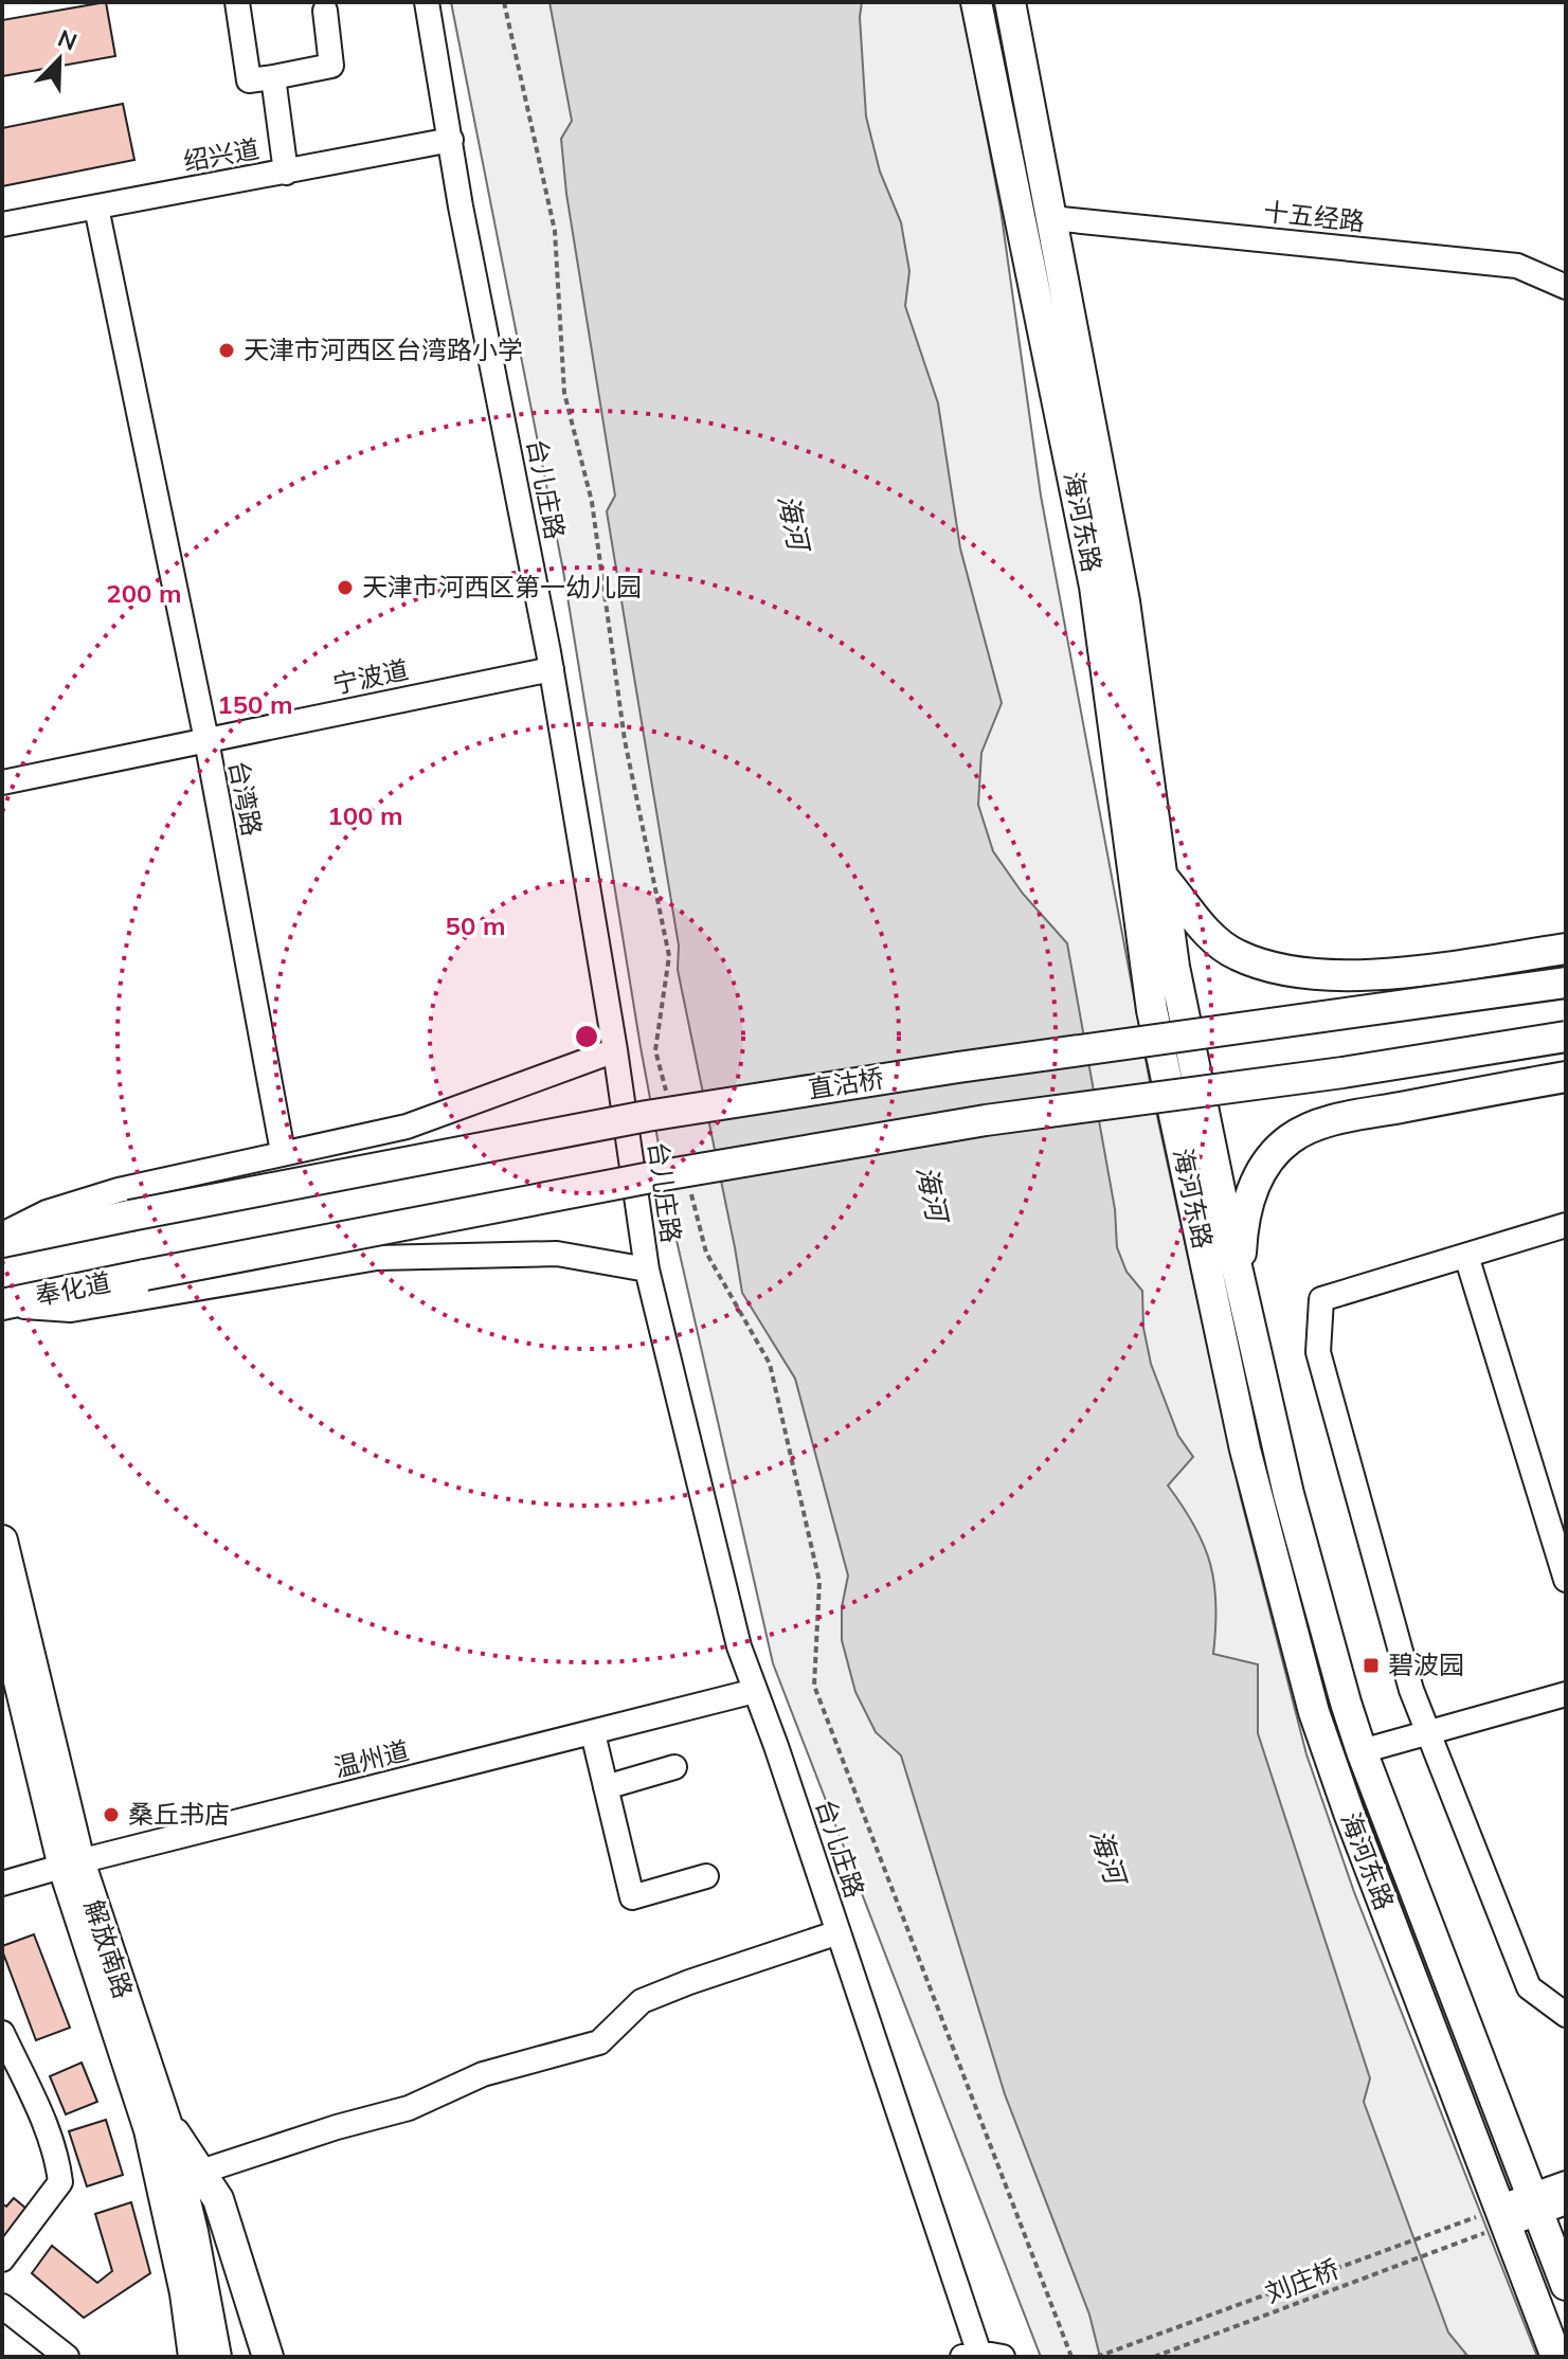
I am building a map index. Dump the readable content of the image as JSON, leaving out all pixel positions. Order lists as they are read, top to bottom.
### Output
{
  "streets": {
    "main road": [
      "海河东路",
      "直沽桥",
      "奉化道",
      "解放南路"
    ],
    "street": [
      "绍兴道",
      "十五经路",
      "台儿庄路",
      "宁波道",
      "台湾路",
      "温州道"
    ],
    "path": ["刘庄桥"]
  },
  "crossings": [
    ["绍兴道", "台儿庄路"],
    ["绍兴道", "台湾路"],
    ["十五经路", "海河东路"],
    ["台儿庄路", "宁波道"],
    ["台儿庄路", "温州道"],
    ["宁波道", "台湾路"],
    ["温州道", "解放南路"]
  ],
  "water": ["海河"],
  "places": {
    "other": ["天津市河西区台湾路小学", "天津市河西区第一幼儿园", "桑丘书店"],
    "transit": ["碧波园"]
  },
  "north": "top right",
  "rings": [
    "200 m",
    "150 m",
    "100 m",
    "50 m"
  ]
}
